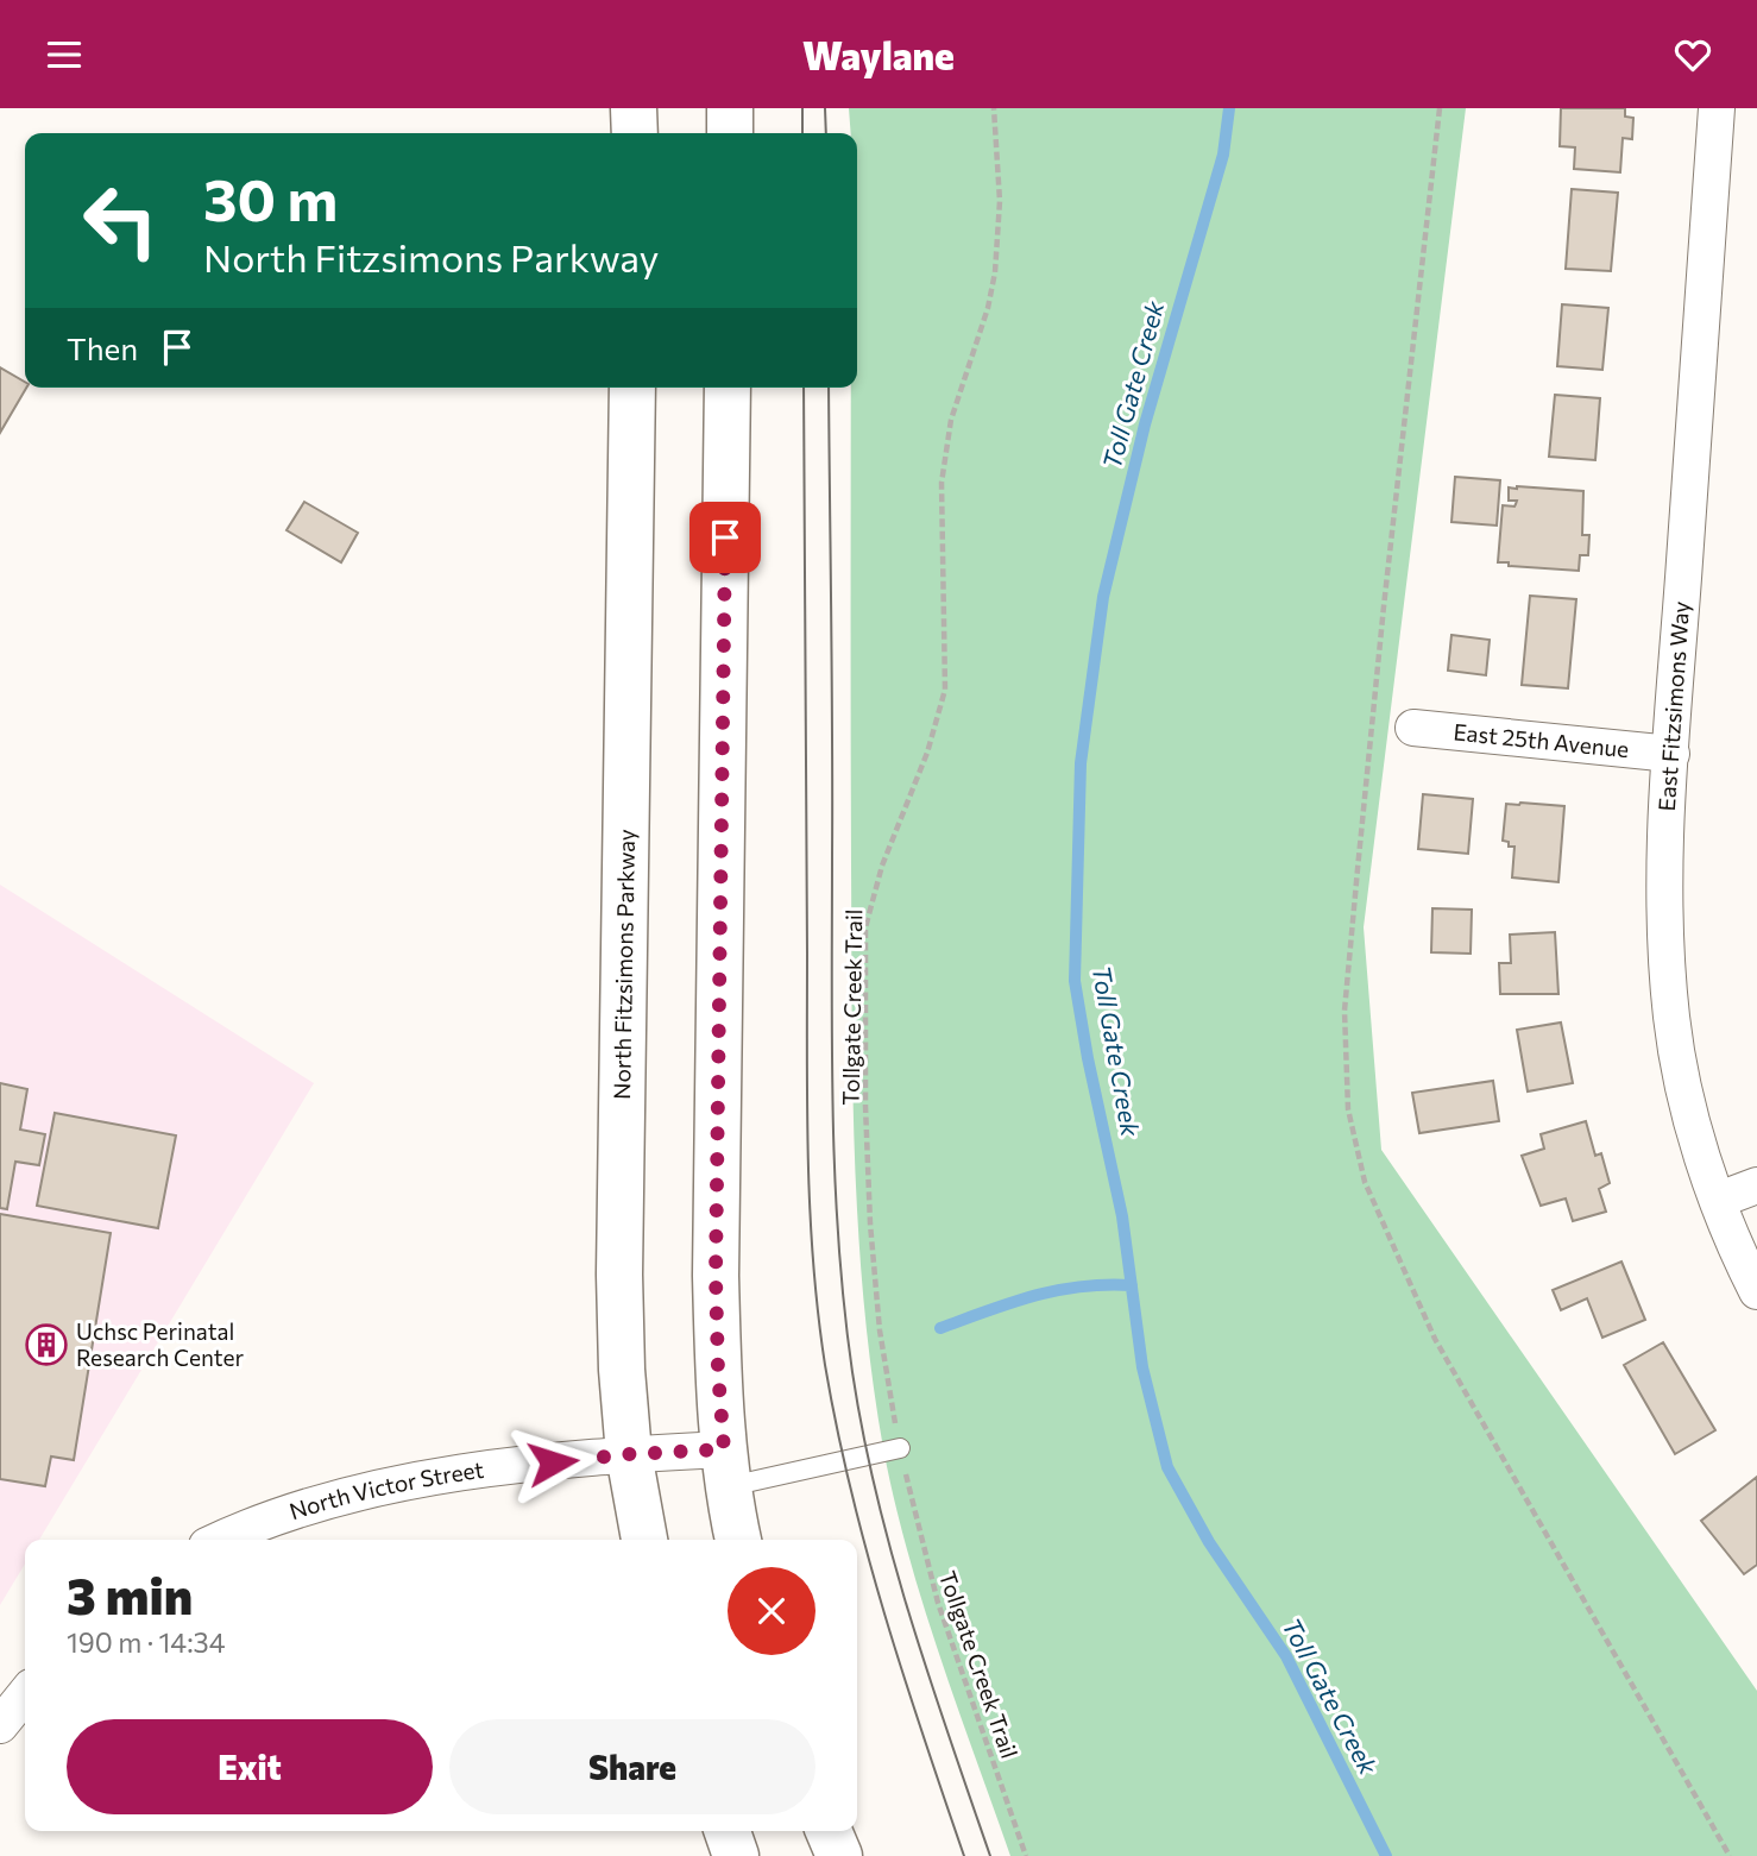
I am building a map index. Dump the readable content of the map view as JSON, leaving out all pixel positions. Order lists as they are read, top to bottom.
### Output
{
  "streets": {
    "main road": ["North Fitzsimons Parkway"],
    "street": ["East Fitzsimons Way", "East 25th Avenue", "North Victor Street"],
    "path": ["Tollgate Creek Trail"]
  },
  "crossings": [
    ["East Fitzsimons Way", "East 25th Avenue"],
    ["North Fitzsimons Parkway", "North Victor Street"]
  ],
  "water": ["Toll Gate Creek"],
  "places": {
    "building": ["Uchsc Perinatal Research Center"]
  },
  "page": {
    "header": "Waylane",
    "turn": ["30 m", "North Fitzsimons Parkway"],
    "then": "Then",
    "heading": ["3 min", "190 m · 14:34"],
    "buttons": ["Exit", "Share"]
  }
}
